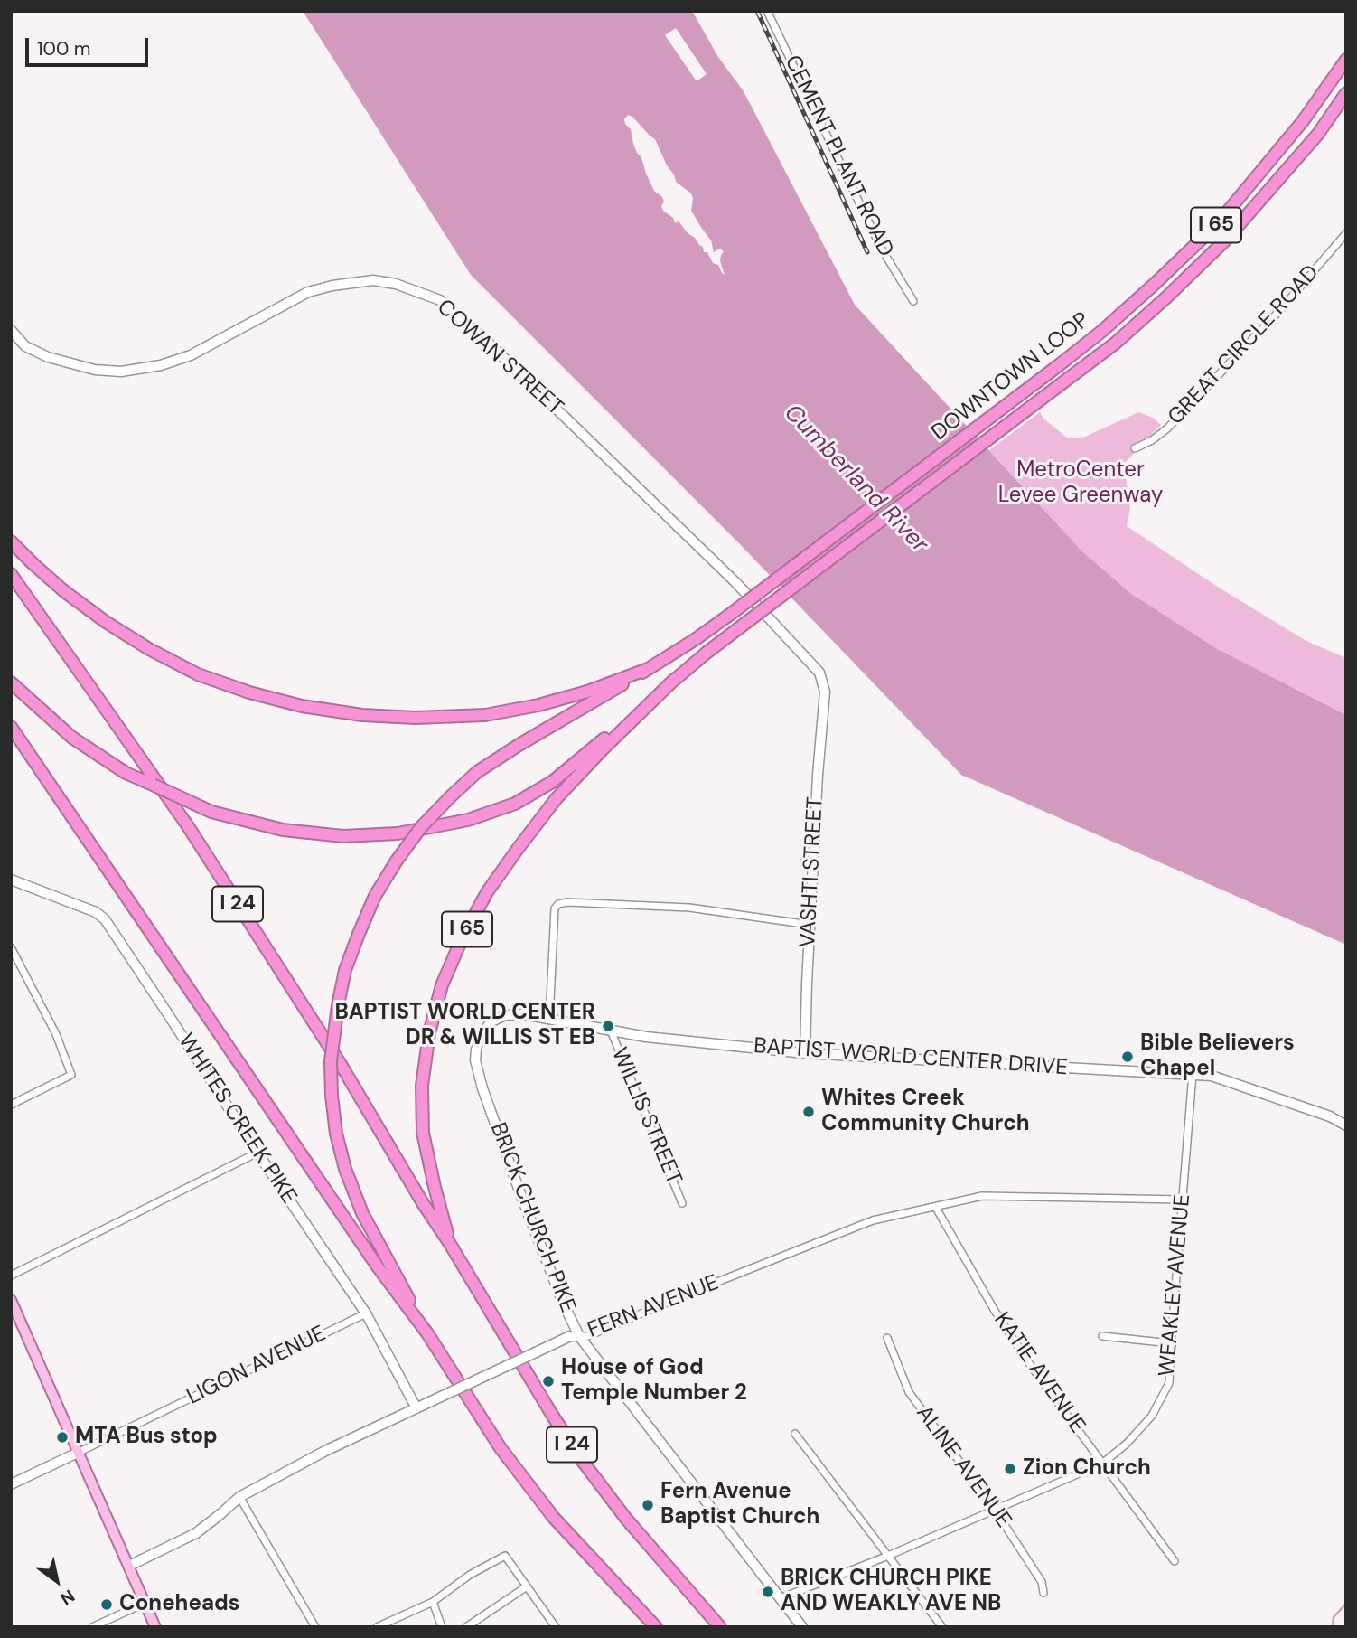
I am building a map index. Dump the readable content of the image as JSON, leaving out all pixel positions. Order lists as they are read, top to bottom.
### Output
{
  "streets": {
    "highway": ["I 65", "DOWNTOWN LOOP", "I 24"],
    "street": [
      "CEMENT PLANT ROAD",
      "GREAT CIRCLE ROAD",
      "COWAN STREET",
      "VASHTI STREET",
      "BAPTIST WORLD CENTER DRIVE",
      "WILLIS STREET",
      "WHITES CREEK PIKE",
      "BRICK CHURCH PIKE",
      "WEAKLEY AVENUE",
      "FERN AVENUE",
      "LIGON AVENUE",
      "KATIE AVENUE",
      "ALINE AVENUE"
    ]
  },
  "crossings": [
    ["I 65", "DOWNTOWN LOOP"],
    ["I 65", "I 24"],
    ["COWAN STREET", "VASHTI STREET"],
    ["VASHTI STREET", "BAPTIST WORLD CENTER DRIVE"],
    ["BAPTIST WORLD CENTER DRIVE", "WILLIS STREET"],
    ["BAPTIST WORLD CENTER DRIVE", "BRICK CHURCH PIKE"],
    ["BAPTIST WORLD CENTER DRIVE", "WEAKLEY AVENUE"],
    ["WHITES CREEK PIKE", "FERN AVENUE"],
    ["WHITES CREEK PIKE", "LIGON AVENUE"],
    ["BRICK CHURCH PIKE", "WEAKLEY AVENUE"],
    ["BRICK CHURCH PIKE", "FERN AVENUE"],
    ["WEAKLEY AVENUE", "FERN AVENUE"],
    ["WEAKLEY AVENUE", "KATIE AVENUE"],
    ["WEAKLEY AVENUE", "ALINE AVENUE"],
    ["FERN AVENUE", "KATIE AVENUE"]
  ],
  "water": ["Cumberland River"],
  "parks": ["MetroCenter Levee Greenway"],
  "places": [
    "BAPTIST WORLD CENTER DR & WILLIS ST EB",
    "Bible Believers Chapel",
    "Whites Creek Community Church",
    "House of God Temple Number 2",
    "MTA Bus stop",
    "Zion Church",
    "Fern Avenue Baptist Church",
    "BRICK CHURCH PIKE AND WEAKLY AVE NB",
    "Coneheads"
  ],
  "scale_bar": "100 m",
  "north": "bottom right"
}
